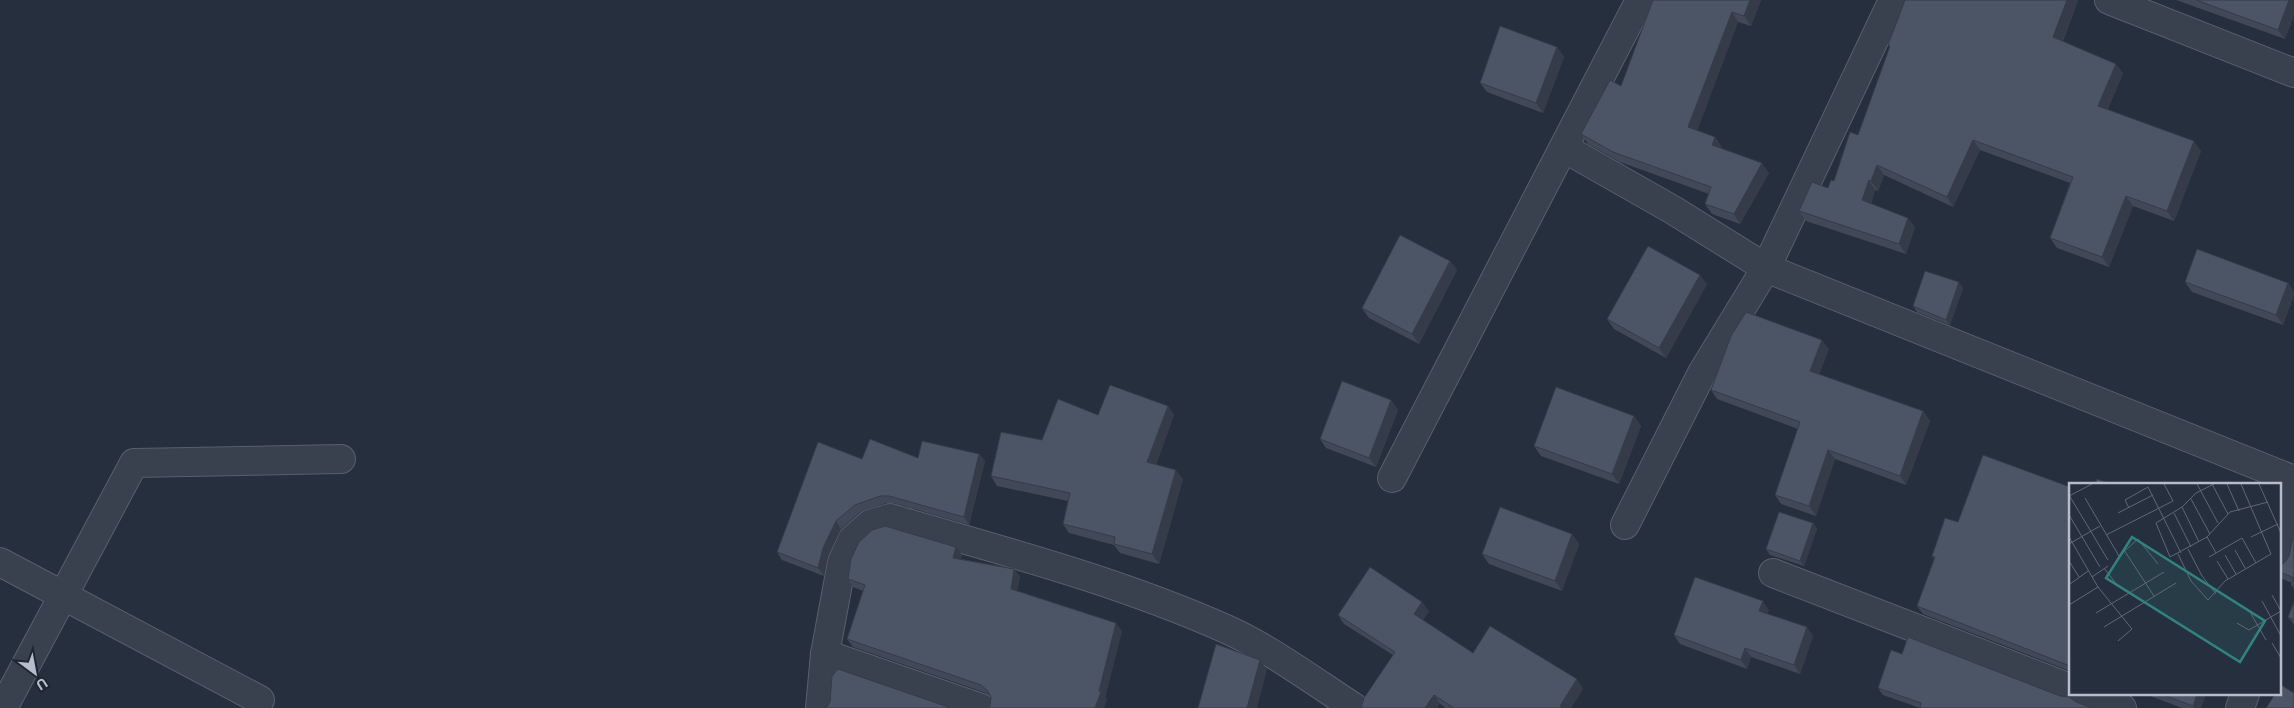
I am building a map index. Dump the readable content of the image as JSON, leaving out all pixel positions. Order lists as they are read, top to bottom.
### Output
{
  "north": "bottom right"
}
